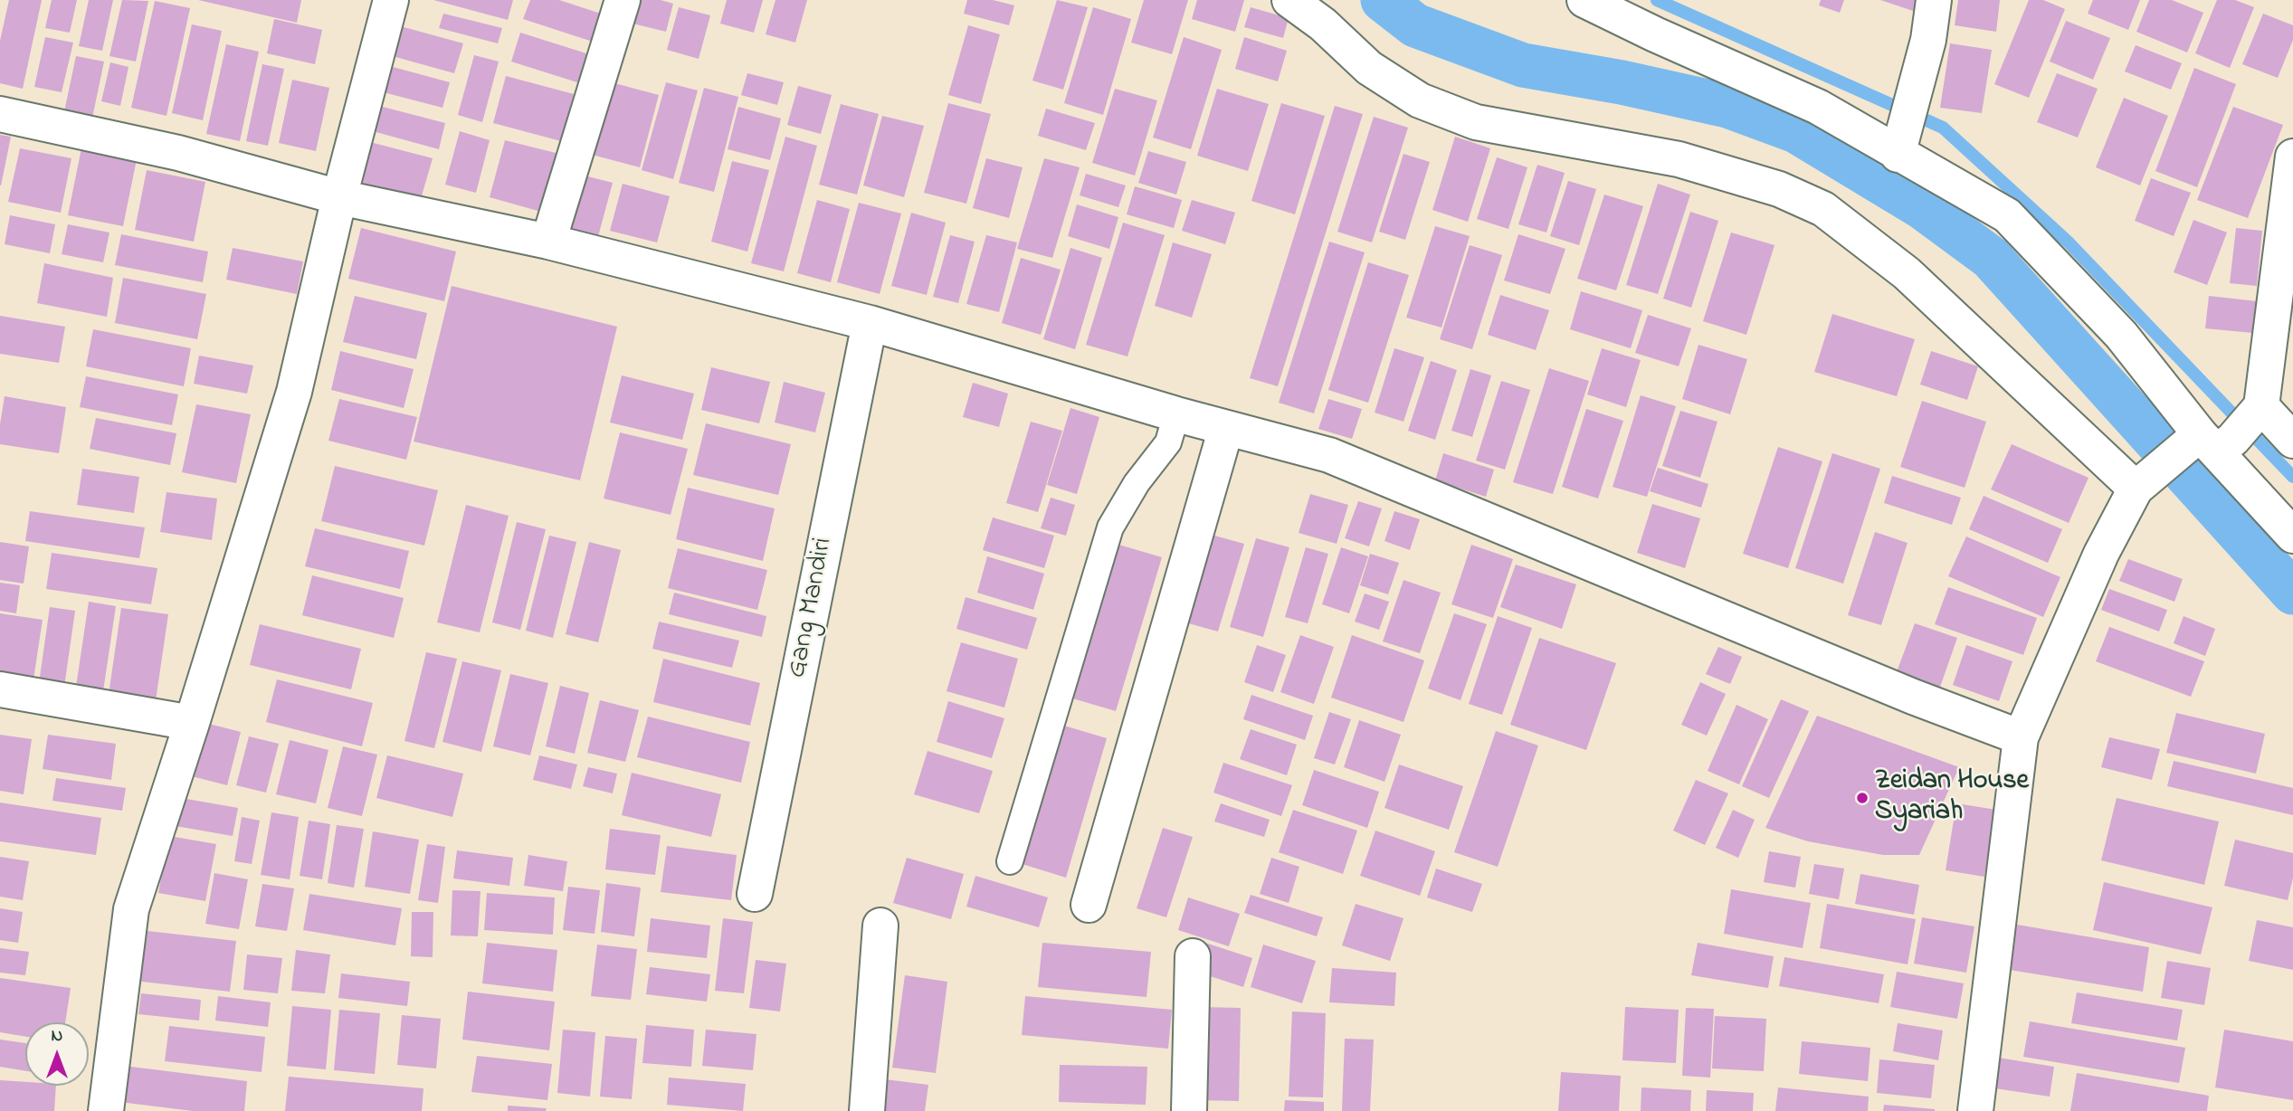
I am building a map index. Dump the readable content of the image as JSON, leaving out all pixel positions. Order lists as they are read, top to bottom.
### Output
{
  "streets": {
    "street": ["Gang Mandiri"]
  },
  "places": ["Zeidan House Syariah"],
  "north": "top"
}
